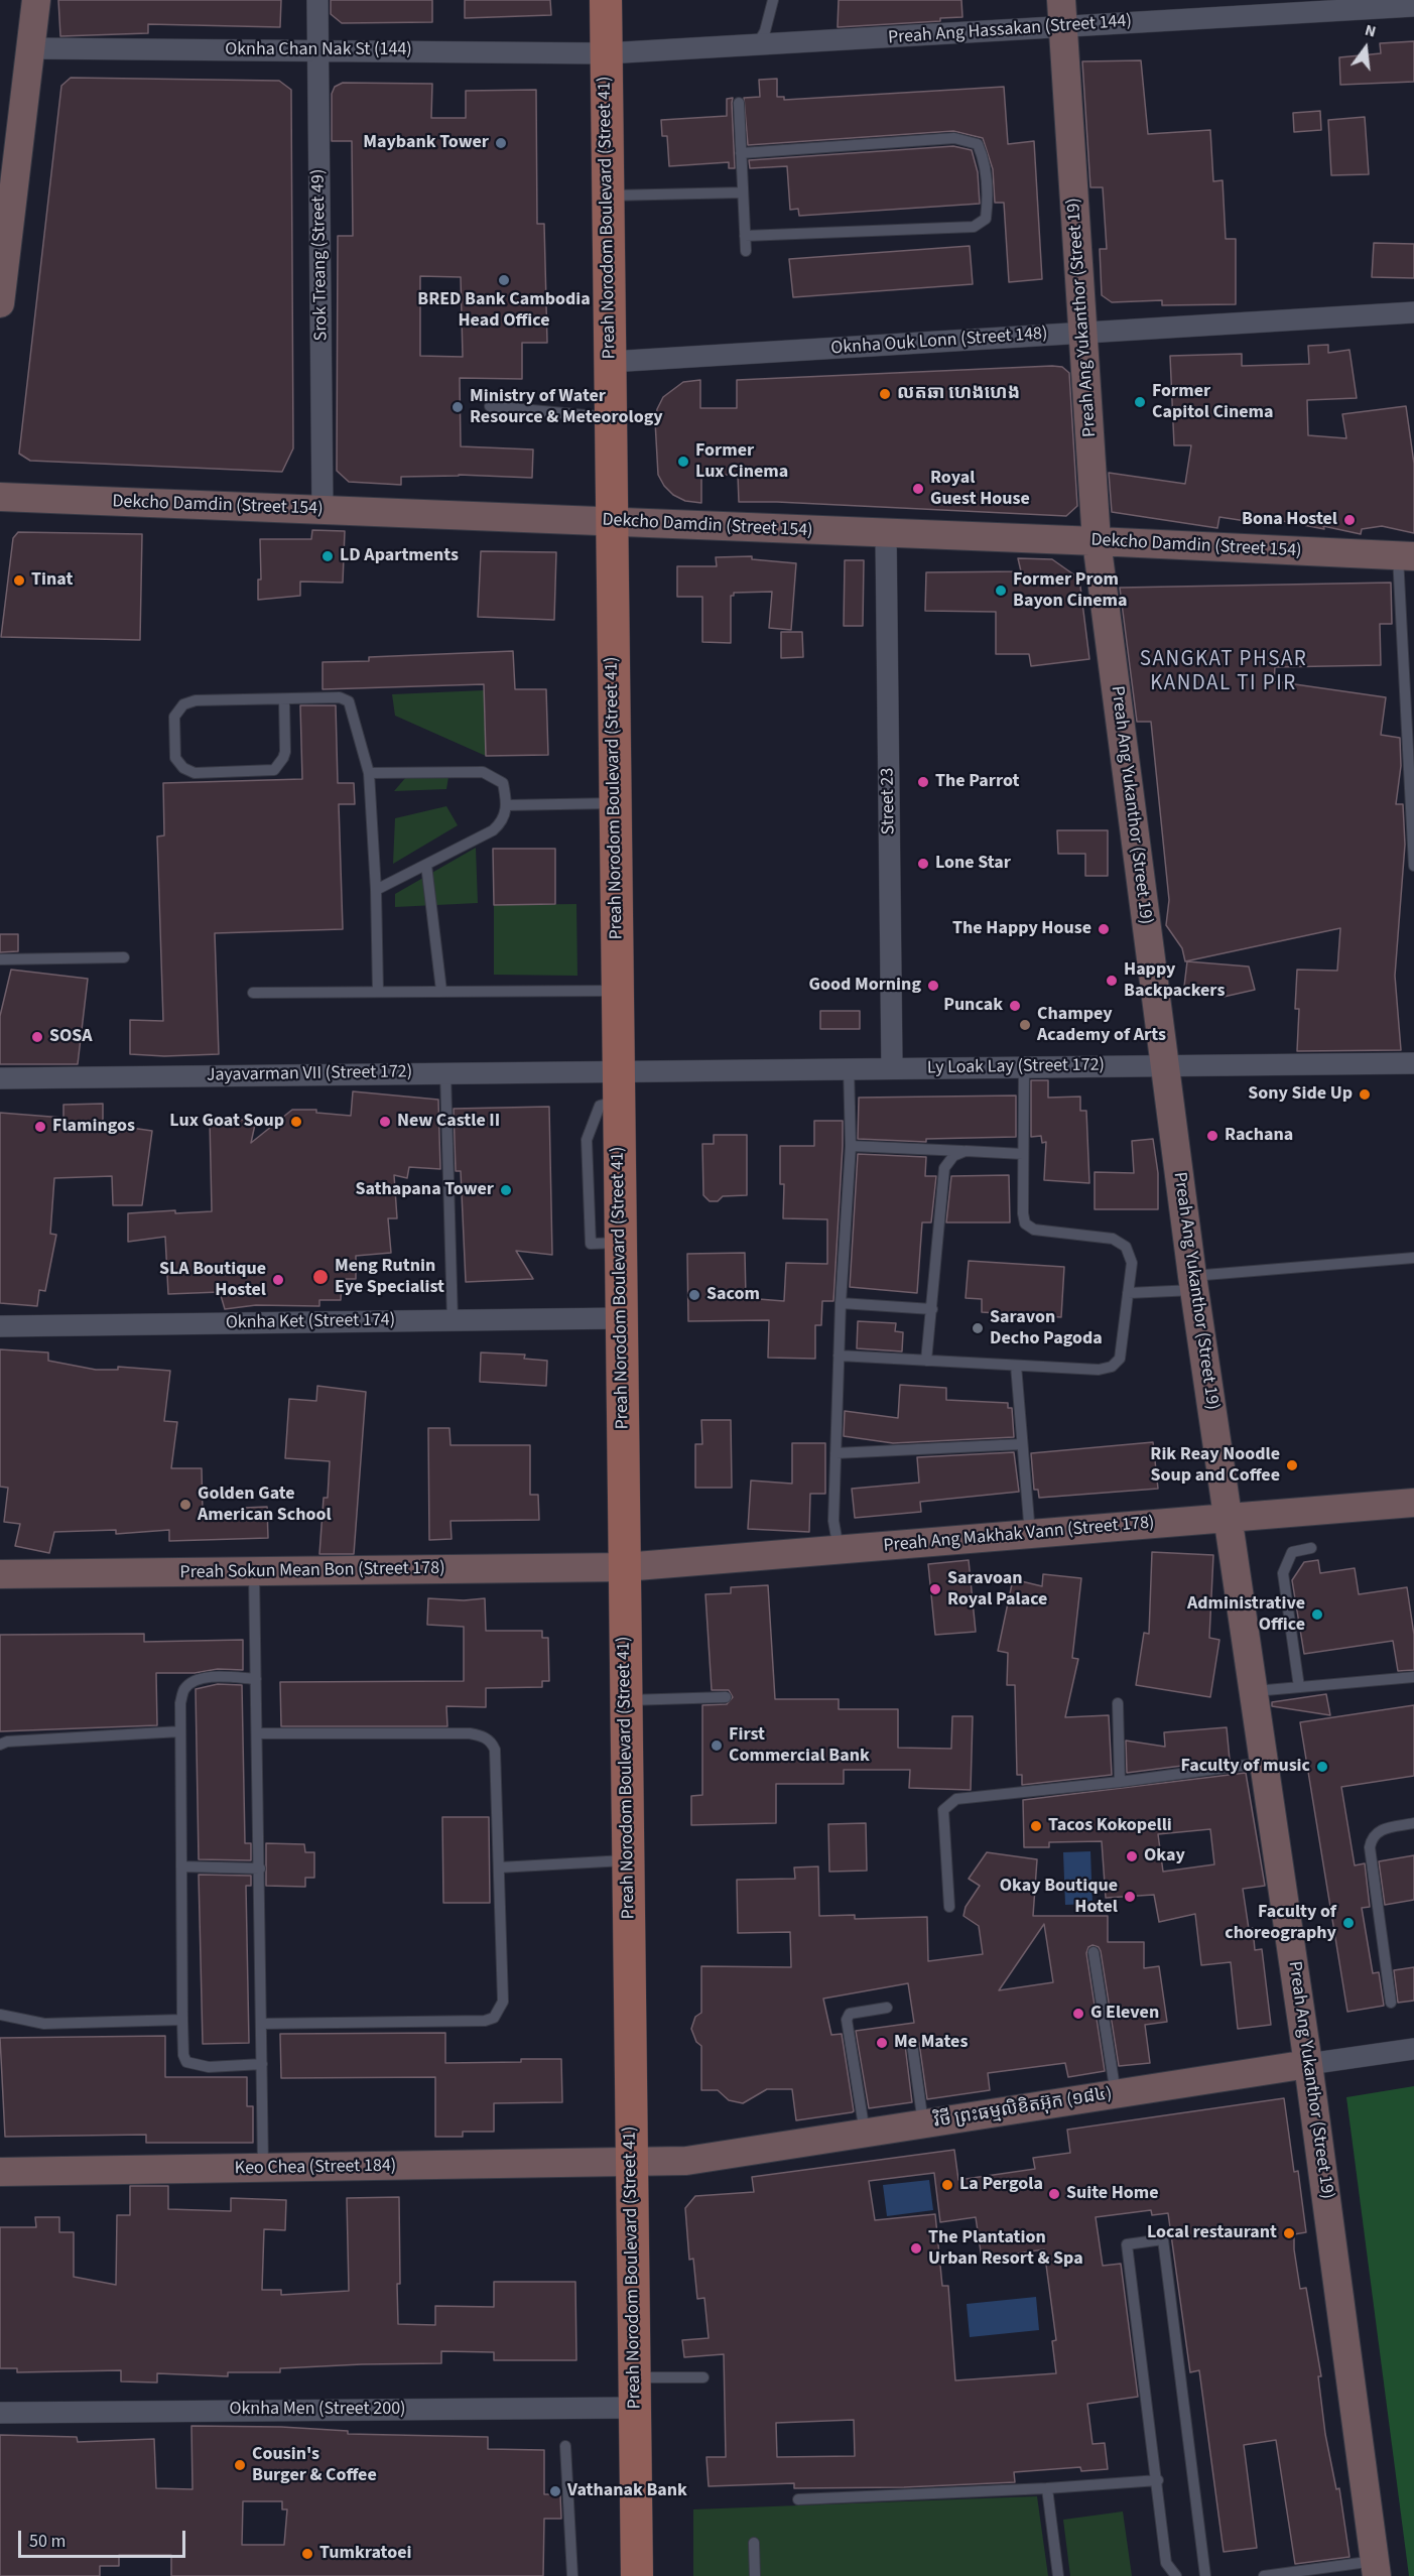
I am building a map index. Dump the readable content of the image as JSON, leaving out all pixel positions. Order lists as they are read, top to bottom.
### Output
{
  "streets": {
    "main road": ["Preah Norodom Boulevard (Street 41)"],
    "street": [
      "Preah Ang Hassakan (Street 144)",
      "Oknha Chan Nak St (144)",
      "Srok Treang (Street 49)",
      "Preah Ang Yukanthor (Street 19)",
      "Oknha Ouk Lonn (Street 148)",
      "Dekcho Damdin (Street 154)",
      "Street 23",
      "Ly Loak Lay (Street 172)",
      "Jayavarman VII (Street 172)",
      "Oknha Ket (Street 174)",
      "Preah Ang Makhak Vann (Street 178)",
      "Preah Sokun Mean Bon (Street 178)",
      "វិថី ព្រះធម្មលិខិតអ៊ុក (១៨៤)",
      "Keo Chea (Street 184)",
      "Oknha Men (Street 200)"
    ]
  },
  "crossings": [
    ["Preah Ang Hassakan (Street 144)", "Oknha Chan Nak St (144)"],
    ["Preah Ang Hassakan (Street 144)", "Preah Norodom Boulevard (Street 41)"],
    ["Preah Ang Hassakan (Street 144)", "Preah Ang Yukanthor (Street 19)"],
    ["Oknha Chan Nak St (144)", "Preah Norodom Boulevard (Street 41)"],
    ["Oknha Chan Nak St (144)", "Srok Treang (Street 49)"],
    ["Preah Norodom Boulevard (Street 41)", "Oknha Ouk Lonn (Street 148)"],
    ["Preah Norodom Boulevard (Street 41)", "Dekcho Damdin (Street 154)"],
    ["Preah Norodom Boulevard (Street 41)", "Ly Loak Lay (Street 172)"],
    ["Preah Norodom Boulevard (Street 41)", "Jayavarman VII (Street 172)"],
    ["Preah Norodom Boulevard (Street 41)", "Oknha Ket (Street 174)"],
    ["Preah Norodom Boulevard (Street 41)", "Preah Ang Makhak Vann (Street 178)"],
    ["Preah Norodom Boulevard (Street 41)", "Preah Sokun Mean Bon (Street 178)"],
    ["Preah Norodom Boulevard (Street 41)", "វិថី ព្រះធម្មលិខិតអ៊ុក (១៨៤)"],
    ["Preah Norodom Boulevard (Street 41)", "Keo Chea (Street 184)"],
    ["Preah Norodom Boulevard (Street 41)", "Oknha Men (Street 200)"],
    ["Srok Treang (Street 49)", "Dekcho Damdin (Street 154)"],
    ["Preah Ang Yukanthor (Street 19)", "Oknha Ouk Lonn (Street 148)"],
    ["Preah Ang Yukanthor (Street 19)", "Dekcho Damdin (Street 154)"],
    ["Preah Ang Yukanthor (Street 19)", "Ly Loak Lay (Street 172)"],
    ["Preah Ang Yukanthor (Street 19)", "Preah Ang Makhak Vann (Street 178)"],
    ["Preah Ang Yukanthor (Street 19)", "វិថី ព្រះធម្មលិខិតអ៊ុក (១៨៤)"],
    ["Dekcho Damdin (Street 154)", "Street 23"],
    ["Street 23", "Ly Loak Lay (Street 172)"],
    ["Ly Loak Lay (Street 172)", "Jayavarman VII (Street 172)"],
    ["Preah Ang Makhak Vann (Street 178)", "Preah Sokun Mean Bon (Street 178)"],
    ["វិថី ព្រះធម្មលិខិតអ៊ុក (១៨៤)", "Keo Chea (Street 184)"]
  ],
  "districts": ["SANGKAT PHSAR KANDAL TI PIR"],
  "places": [
    "Maybank Tower",
    "BRED Bank Cambodia Head Office",
    "លតឆា ហេងហេង",
    "Former Capitol Cinema",
    "Ministry of Water Resource & Meteorology",
    "Former Lux Cinema",
    "Royal Guest House",
    "Bona Hostel",
    "LD Apartments",
    "Tinat",
    "Former Prom Bayon Cinema",
    "The Parrot",
    "Lone Star",
    "The Happy House",
    "Happy Backpackers",
    "Good Morning",
    "Puncak",
    "Champey Academy of Arts",
    "SOSA",
    "Sony Side Up",
    "Lux Goat Soup",
    "New Castle II",
    "Flamingos",
    "Rachana",
    "Sathapana Tower",
    "Meng Rutnin Eye Specialist",
    "SLA Boutique Hostel",
    "Sacom",
    "Saravon Decho Pagoda",
    "Rik Reay Noodle Soup and Coffee",
    "Golden Gate American School",
    "Saravoan Royal Palace",
    "Administrative Office",
    "First Commercial Bank",
    "Faculty of music",
    "Tacos Kokopelli",
    "Okay",
    "Okay Boutique Hotel",
    "Faculty of choreography",
    "G Eleven",
    "Me Mates",
    "La Pergola",
    "Suite Home",
    "Local restaurant",
    "The Plantation Urban Resort & Spa",
    "Cousin's Burger & Coffee",
    "Vathanak Bank",
    "Tumkratoei"
  ],
  "scale_bar": "50 m",
  "north": "top"
}
